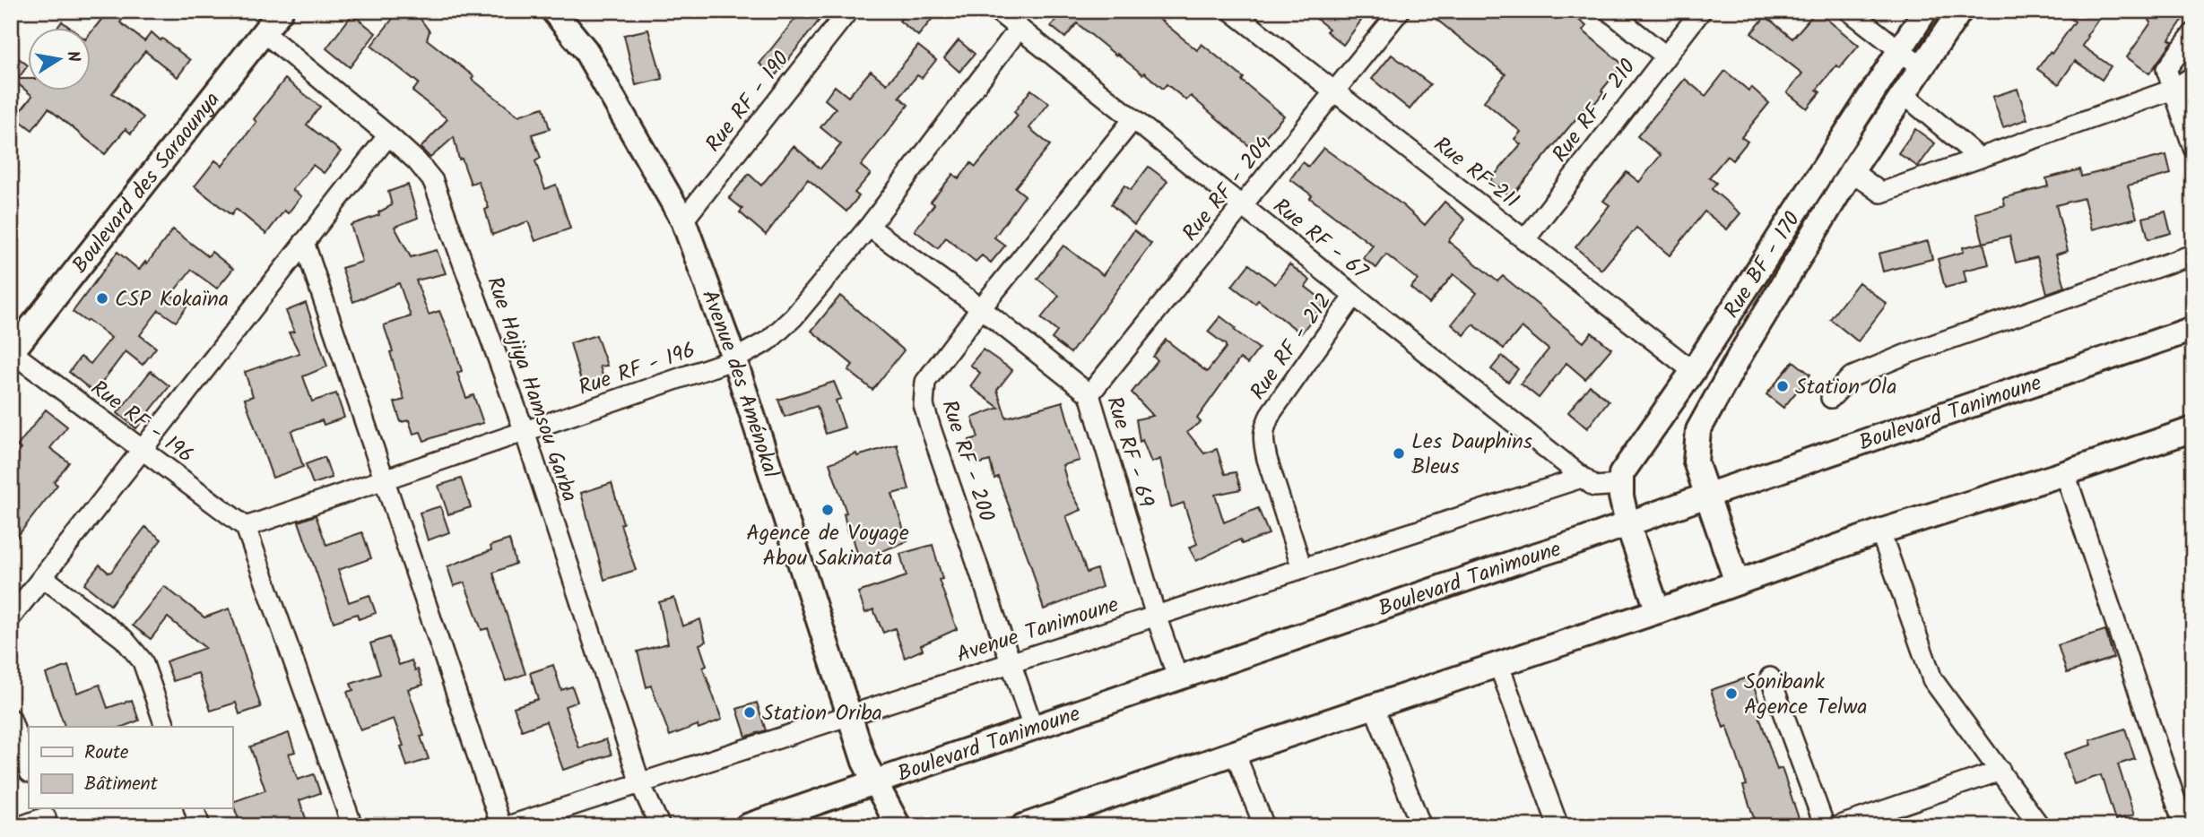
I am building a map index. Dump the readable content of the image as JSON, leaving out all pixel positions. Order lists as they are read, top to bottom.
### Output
{
  "streets": {
    "main road": [
      "Boulevard des Saraounya",
      "Rue BF - 170",
      "Avenue des Aménokal",
      "Boulevard Tanimoune"
    ],
    "street": [
      "Rue RF - 190",
      "Rue RF - 210",
      "Rue RF-211",
      "Rue RF - 204",
      "Rue RF - 67",
      "Rue RF - 212",
      "Rue RF - 196",
      "Rue Hajiya Hamsou Garba",
      "Rue RF - 69",
      "Rue RF - 200",
      "Avenue Tanimoune"
    ]
  },
  "crossings": [
    ["Rue RF - 190", "Avenue des Aménokal"],
    ["Rue RF - 210", "Rue RF-211"],
    ["Rue RF-211", "Rue RF - 204"],
    ["Rue RF-211", "Rue BF - 170"],
    ["Boulevard des Saraounya", "Rue RF - 196"],
    ["Boulevard des Saraounya", "Rue Hajiya Hamsou Garba"],
    ["Rue RF - 204", "Rue RF - 67"],
    ["Rue RF - 204", "Rue RF - 69"],
    ["Rue RF - 67", "Rue BF - 170"],
    ["Rue RF - 67", "Rue RF - 212"],
    ["Rue RF - 67", "Rue RF - 196"],
    ["Rue RF - 67", "Rue RF - 200"],
    ["Rue RF - 67", "Avenue Tanimoune"],
    ["Rue BF - 170", "Boulevard Tanimoune"],
    ["Rue RF - 212", "Avenue Tanimoune"],
    ["Rue RF - 196", "Avenue des Aménokal"],
    ["Rue RF - 196", "Rue Hajiya Hamsou Garba"],
    ["Rue RF - 196", "Rue RF - 69"],
    ["Avenue des Aménokal", "Boulevard Tanimoune"],
    ["Avenue des Aménokal", "Avenue Tanimoune"],
    ["Rue Hajiya Hamsou Garba", "Avenue Tanimoune"],
    ["Boulevard Tanimoune", "Rue RF - 69"],
    ["Boulevard Tanimoune", "Rue RF - 200"],
    ["Rue RF - 69", "Rue RF - 200"],
    ["Rue RF - 69", "Avenue Tanimoune"],
    ["Rue RF - 200", "Avenue Tanimoune"]
  ],
  "places": [
    "CSP Kokaïna",
    "Station Ola",
    "Les Dauphins Bleus",
    "Agence de Voyage Abou Sakinata",
    "Sonibank Agence Telwa",
    "Station Oriba"
  ],
  "legend": ["Route", "Bâtiment"],
  "north": "right"
}
